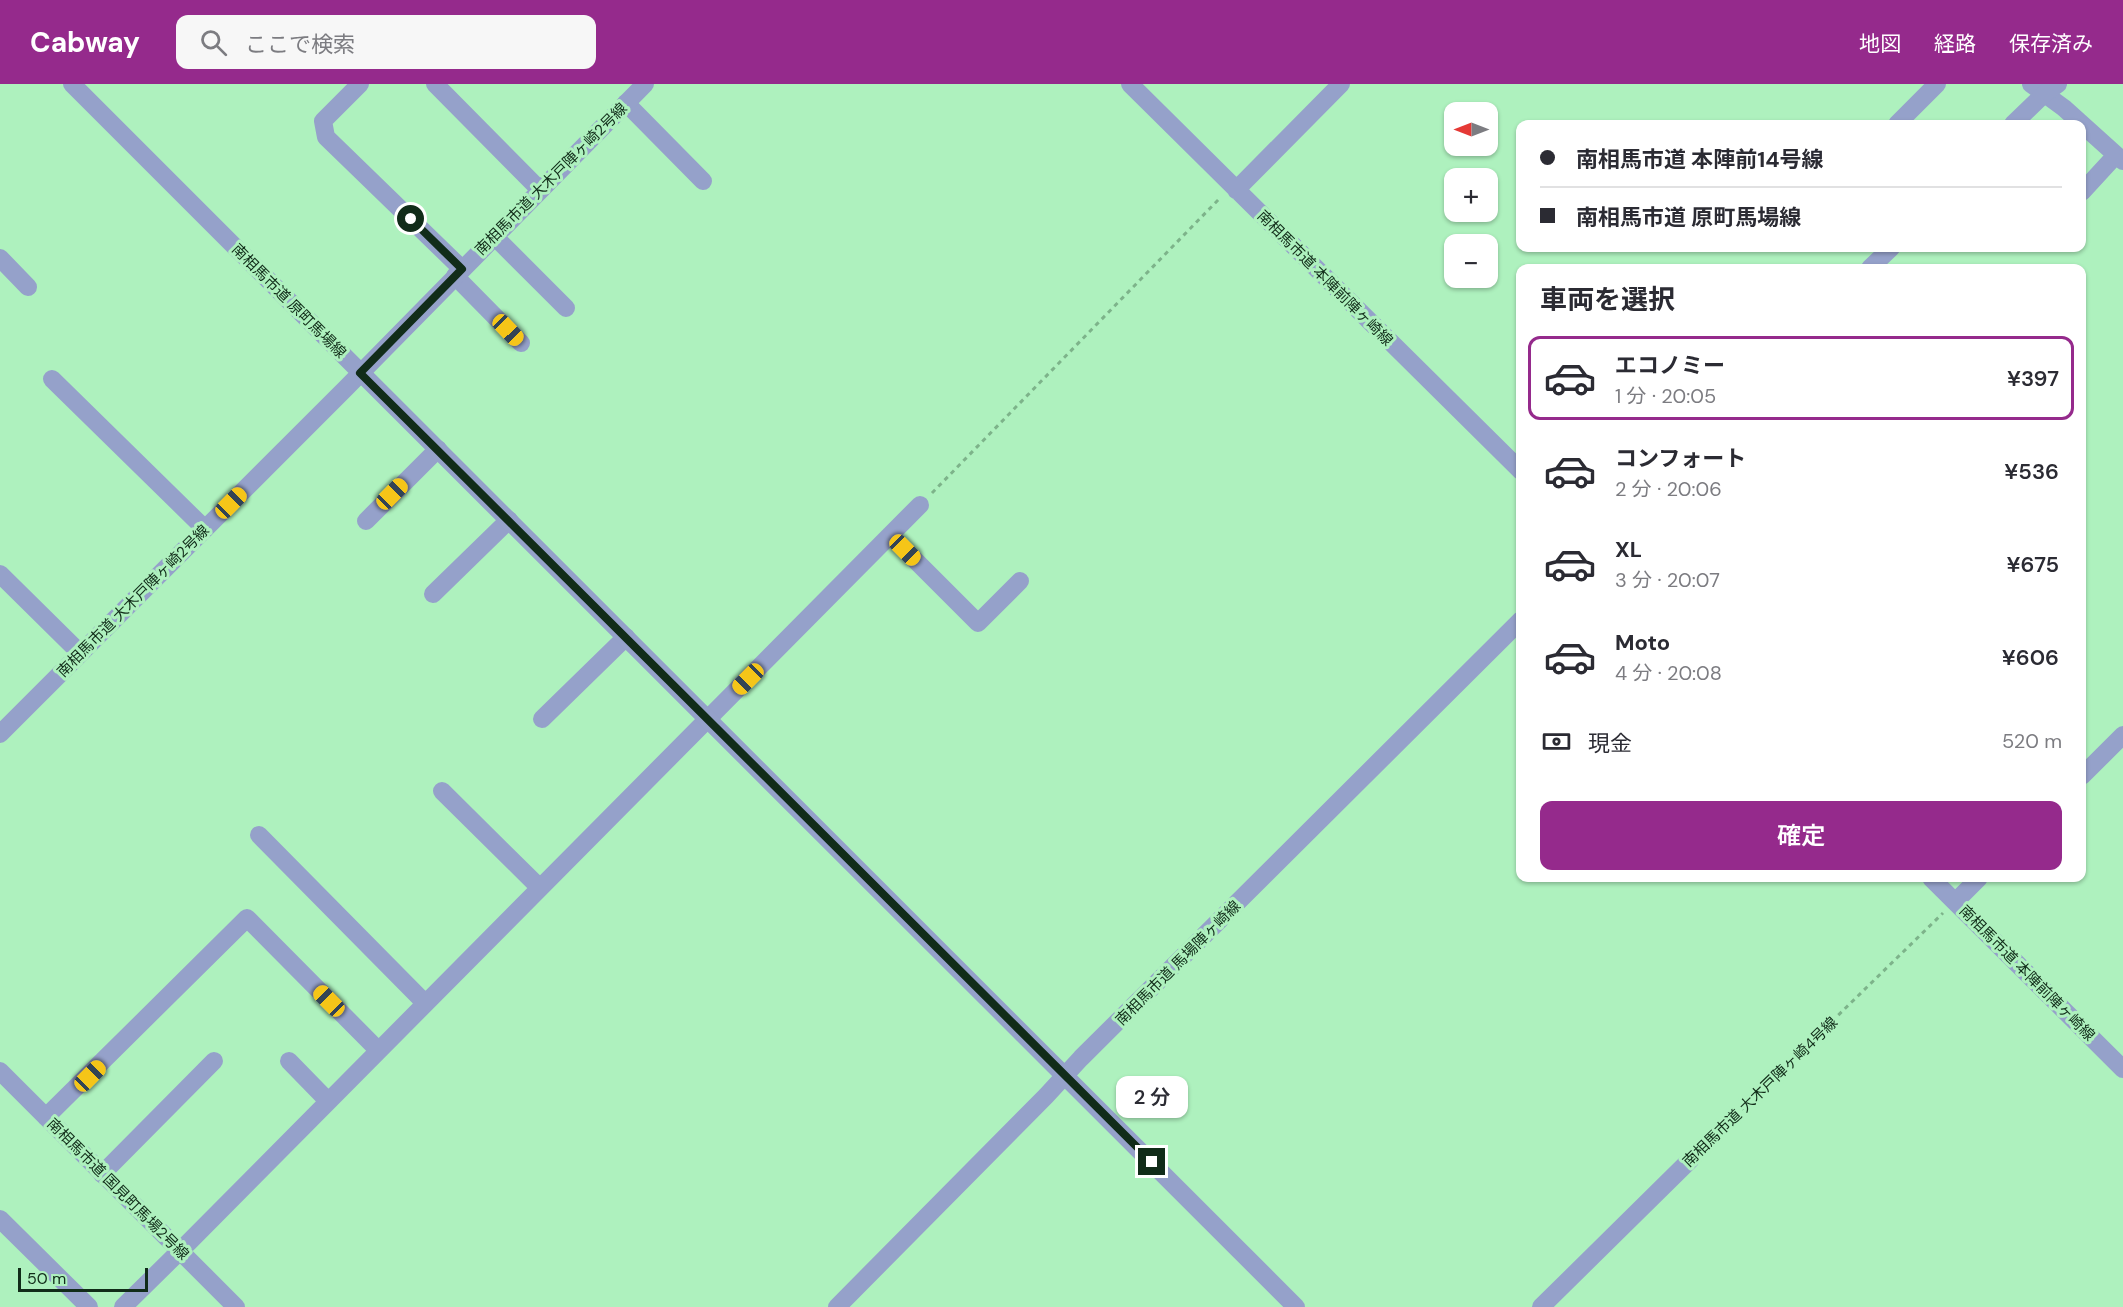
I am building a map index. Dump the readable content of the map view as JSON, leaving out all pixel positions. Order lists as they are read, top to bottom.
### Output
{
  "streets": {
    "street": [
      "南相馬市道 大木戸陣ヶ崎2号線",
      "南相馬市道 本陣前陣ヶ崎線",
      "南相馬市道 原町馬場線",
      "南相馬市道 馬場陣ヶ崎線",
      "南相馬市道 大木戸陣ヶ崎4号線",
      "南相馬市道 国見町馬場2号線"
    ]
  },
  "crossings": [
    ["南相馬市道 大木戸陣ヶ崎2号線", "南相馬市道 原町馬場線"],
    ["南相馬市道 本陣前陣ヶ崎線", "南相馬市道 大木戸陣ヶ崎4号線"],
    ["南相馬市道 原町馬場線", "南相馬市道 馬場陣ヶ崎線"]
  ],
  "scale_bar": "50 m",
  "north": "left",
  "page": {
    "header": "Cabway",
    "search": "ここで検索",
    "nav": ["地図", "経路", "保存済み"],
    "map_buttons": ["+", "−"],
    "banner": ["南相馬市道 本陣前14号線", "南相馬市道 原町馬場線"],
    "heading": "車両を選択",
    "list": [
      {
        "name": "エコノミー",
        "note": "1 分 · 20:05",
        "value": "¥397"
      },
      {
        "name": "コンフォート",
        "note": "2 分 · 20:06",
        "value": "¥536"
      },
      {
        "name": "XL",
        "note": "3 分 · 20:07",
        "value": "¥675"
      },
      {
        "name": "Moto",
        "note": "4 分 · 20:08",
        "value": "¥606"
      }
    ],
    "pay": ["現金", "520 m"],
    "buttons": "確定",
    "bubble": "2 分",
    "scale": "50 m"
  }
}
